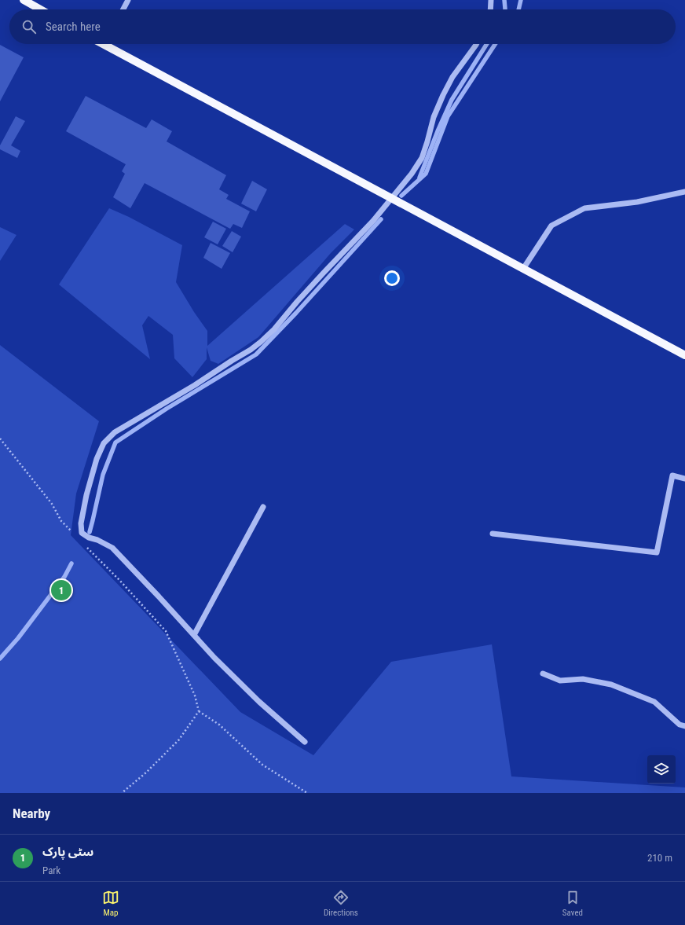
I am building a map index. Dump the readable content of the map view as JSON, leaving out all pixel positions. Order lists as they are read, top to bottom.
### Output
{
  "page": {
    "search": "Search here",
    "pins": "1",
    "heading": "Nearby",
    "list": [
      {
        "mark": "1",
        "name": "سٹی پارک",
        "note": "Park",
        "value": "210 m"
      }
    ],
    "nav": ["Map", "Directions", "Saved"]
  }
}
